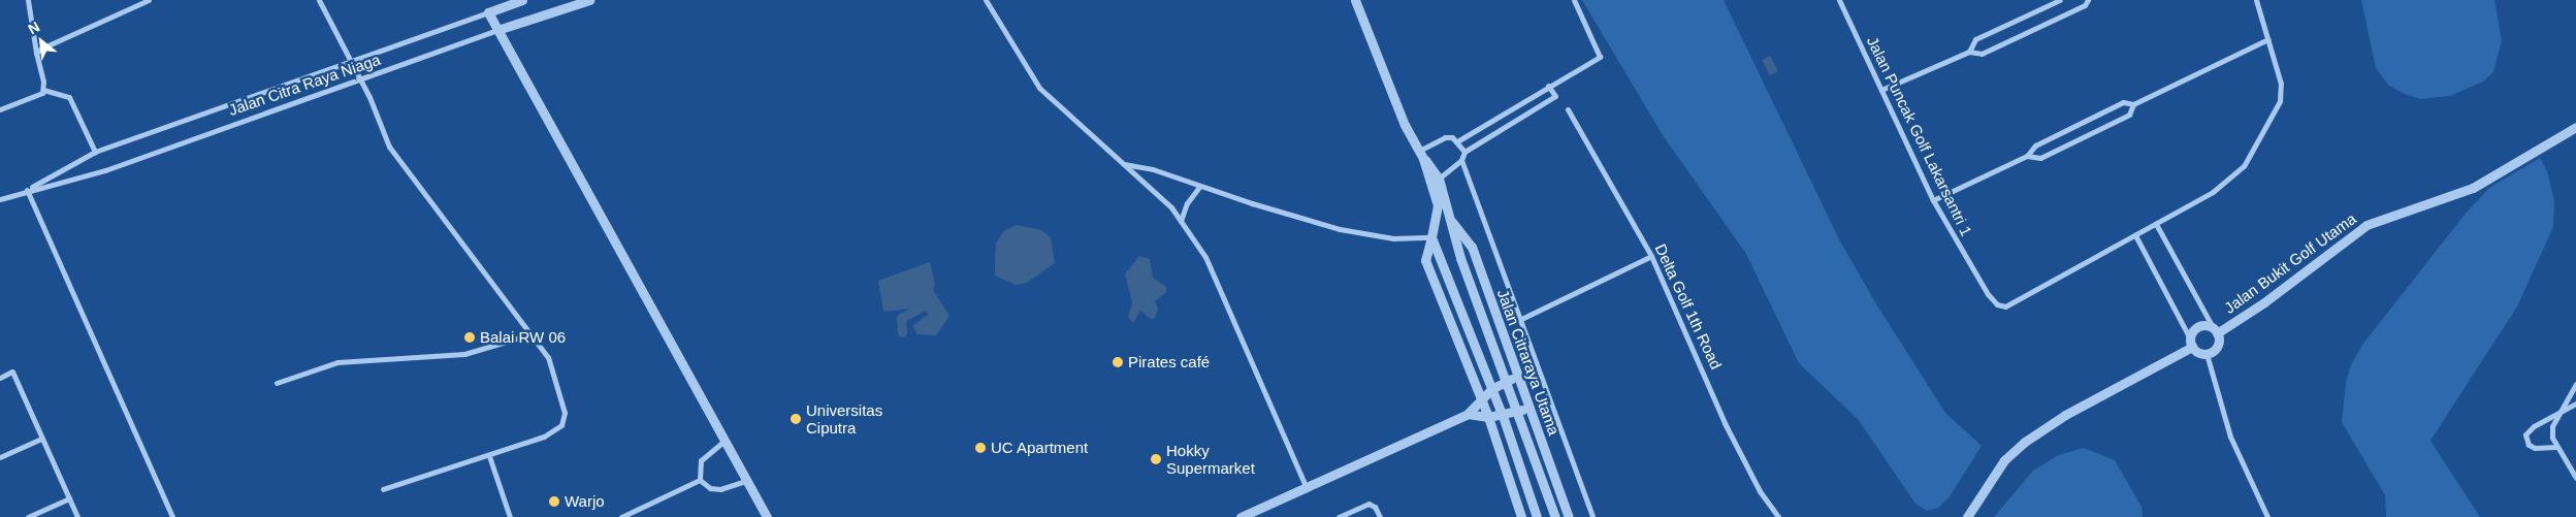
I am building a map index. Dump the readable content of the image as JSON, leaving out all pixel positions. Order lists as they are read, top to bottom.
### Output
{
  "streets": {
    "street": [
      "Jalan Citra Raya Niaga",
      "Jalan Puncak Golf Lakarsantri 1",
      "Jalan Bukit Golf Utama",
      "Delta Golf 1th Road",
      "Jalan Citraraya Utama"
    ]
  },
  "places": [
    "Balai RW 06",
    "Pirates café",
    "Universitas Ciputra",
    "UC Apartment",
    "Hokky Supermarket",
    "Warjo"
  ],
  "north": "top left"
}
